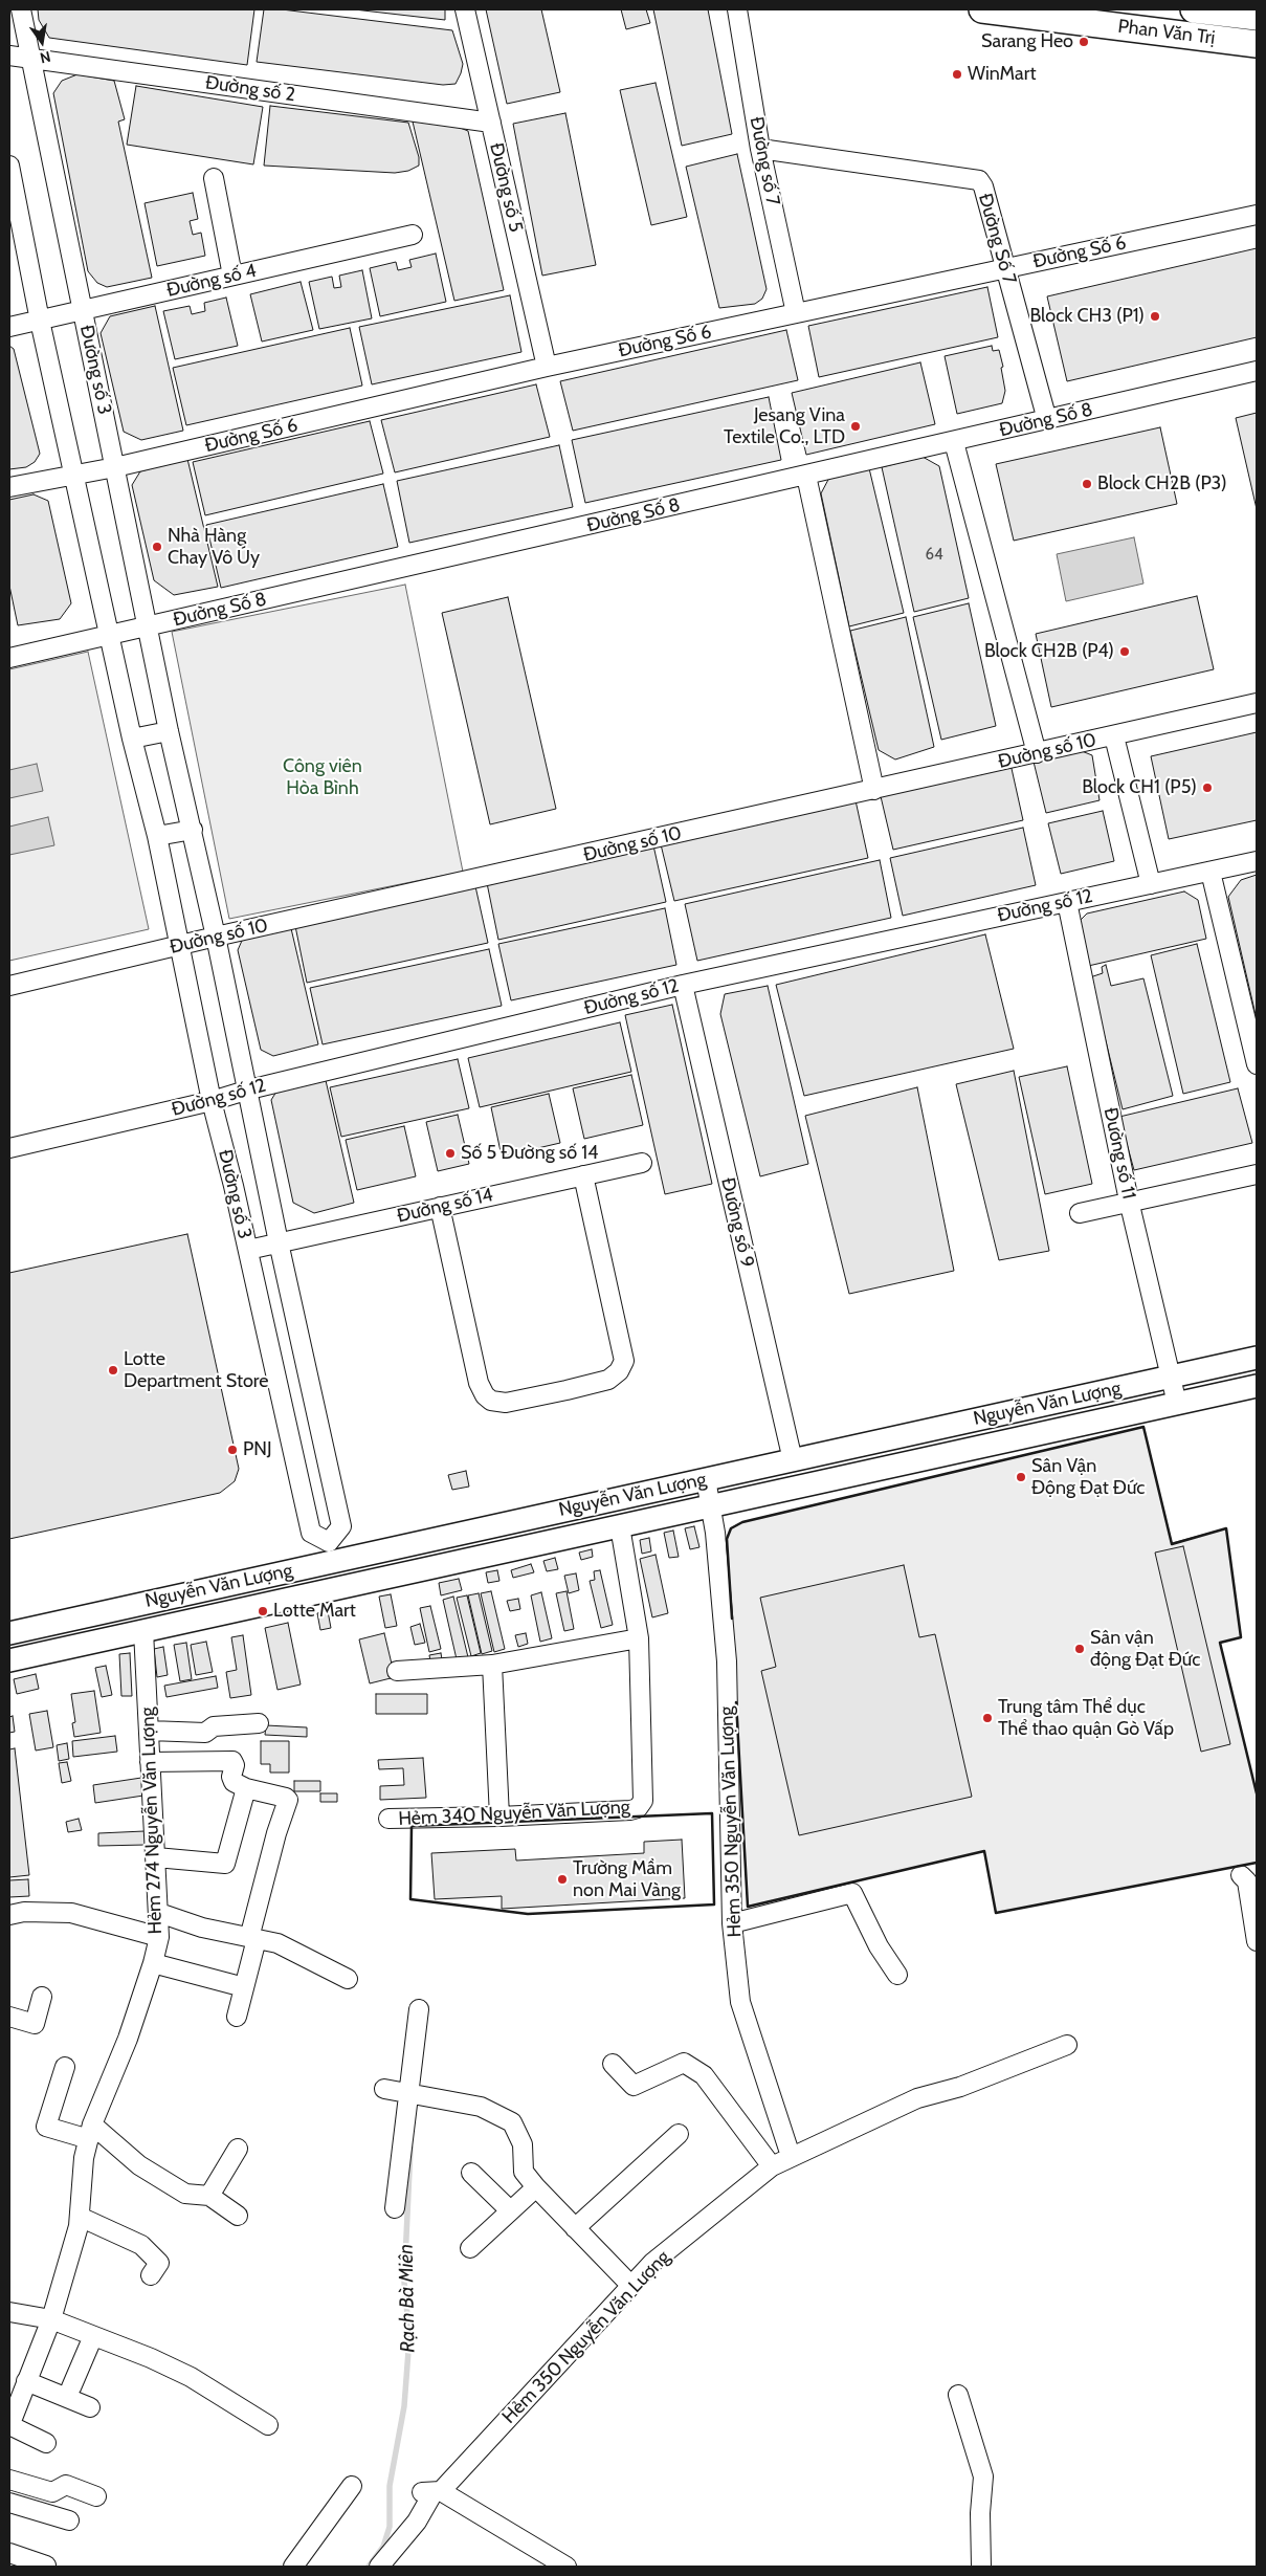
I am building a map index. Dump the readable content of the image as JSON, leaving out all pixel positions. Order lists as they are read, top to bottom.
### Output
{
  "streets": {
    "main road": ["Phan Văn Trị"],
    "street": [
      "Đường số 2",
      "Đường số 7",
      "Đường số 5",
      "Đường Số 7",
      "Đường Số 6",
      "Đường số 4",
      "Đường số 3",
      "Đường Số 8",
      "Đường số 10",
      "Đường số 12",
      "Đường số 11",
      "Đường số 14",
      "Đường số 9",
      "Nguyễn Văn Lượng",
      "Hẻm 340 Nguyễn Văn Lượng",
      "Hẻm 274 Nguyễn Văn Lượng",
      "Hẻm 350 Nguyễn Văn Lượng"
    ]
  },
  "crossings": [
    ["Đường số 2", "Đường số 5"],
    ["Đường số 2", "Đường số 3"],
    ["Đường số 7", "Đường Số 7"],
    ["Đường số 7", "Đường Số 6"],
    ["Đường số 5", "Đường Số 6"],
    ["Đường Số 7", "Đường Số 6"],
    ["Đường Số 7", "Đường Số 8"],
    ["Đường Số 6", "Đường số 3"],
    ["Đường số 4", "Đường số 3"],
    ["Đường số 3", "Đường Số 8"],
    ["Đường số 3", "Đường số 10"],
    ["Đường số 3", "Đường số 12"],
    ["Đường số 3", "Đường số 14"],
    ["Đường số 3", "Nguyễn Văn Lượng"],
    ["Đường số 12", "Đường số 11"],
    ["Đường số 12", "Đường số 9"],
    ["Đường số 11", "Nguyễn Văn Lượng"],
    ["Đường số 9", "Nguyễn Văn Lượng"],
    ["Nguyễn Văn Lượng", "Hẻm 340 Nguyễn Văn Lượng"],
    ["Nguyễn Văn Lượng", "Hẻm 274 Nguyễn Văn Lượng"],
    ["Nguyễn Văn Lượng", "Hẻm 350 Nguyễn Văn Lượng"]
  ],
  "water": ["Rạch Bà Miên"],
  "parks": ["Công viên Hòa Bình"],
  "places": [
    "Sarang Heo",
    "WinMart",
    "Block CH3 (P1)",
    "Jesang Vina Textile Co., LTD",
    "Block CH2B (P3)",
    "Nhà Hàng Chay Vô Úy",
    "Block CH2B (P4)",
    "Block CH1 (P5)",
    "Số 5 Đường số 14",
    "Lotte Department Store",
    "PNJ",
    "Sân Vận Động Đạt Đức",
    "Lotte Mart",
    "Sân vận động Đạt Đức",
    "Trung tâm Thể dục Thể thao quận Gò Vấp",
    "Trường Mầm non Mai Vàng"
  ],
  "house_numbers": ["64"],
  "north": "bottom"
}
